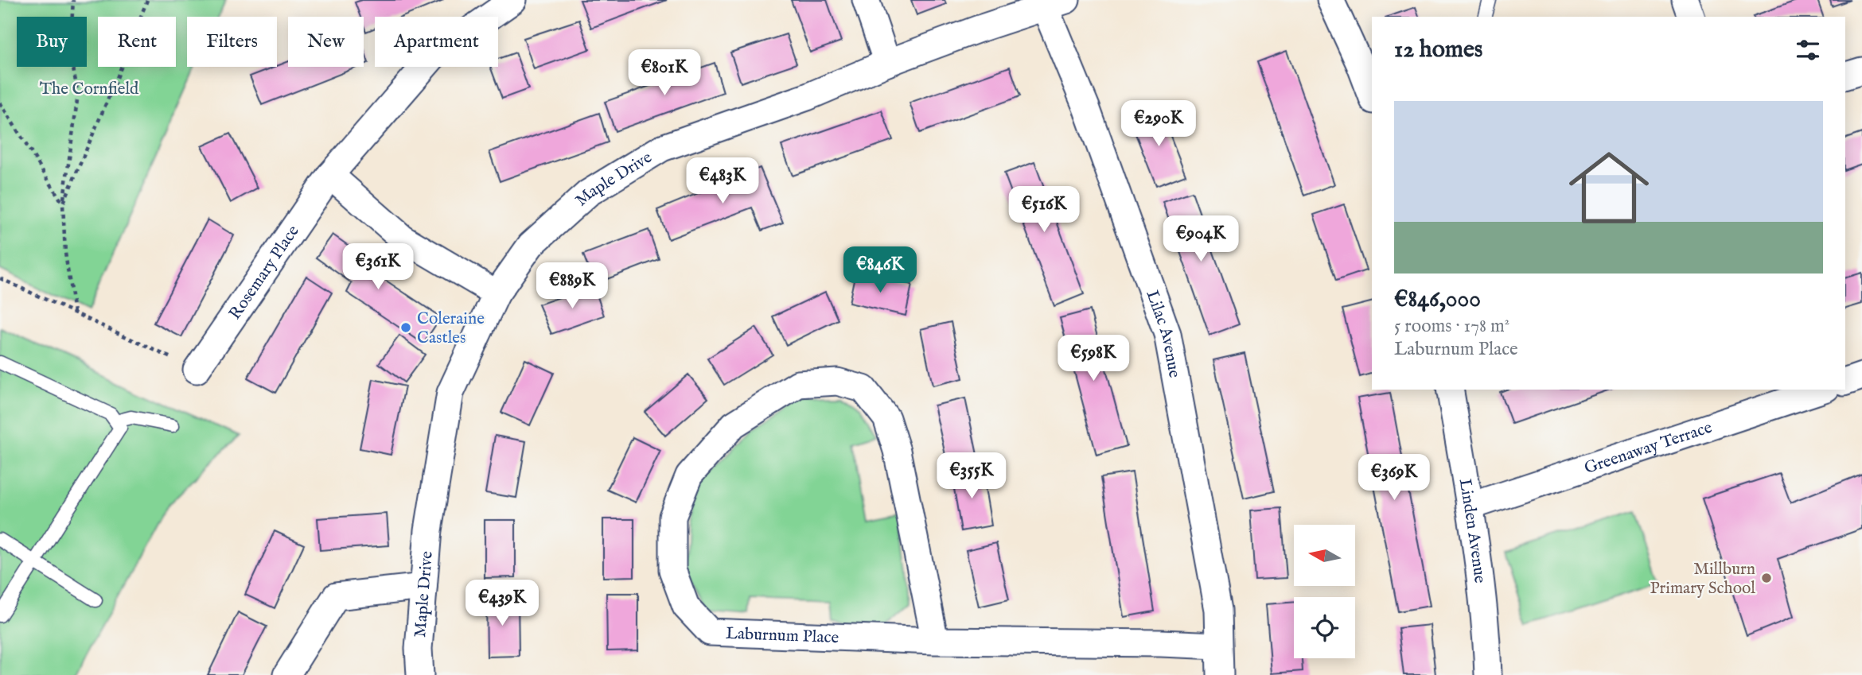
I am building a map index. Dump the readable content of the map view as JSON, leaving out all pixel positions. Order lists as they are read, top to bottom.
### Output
{
  "streets": {
    "street": [
      "Maple Drive",
      "Rosemary Place",
      "Lilac Avenue",
      "Greenaway Terrace",
      "Linden Avenue",
      "Laburnum Place"
    ]
  },
  "crossings": [
    ["Maple Drive", "Lilac Avenue"],
    ["Lilac Avenue", "Laburnum Place"],
    ["Greenaway Terrace", "Linden Avenue"]
  ],
  "parks": ["The Cornfield"],
  "places": ["Coleraine Castles", "Millburn Primary School"],
  "north": "left",
  "page": {
    "chip": [
      "Buy",
      "Rent",
      "Filters",
      "New",
      "Apartment"
    ],
    "heading": "12 homes",
    "price": [
      "€801K",
      "€290K",
      "€483K",
      "€516K",
      "€904K",
      "€361K",
      "€846K",
      "€889K",
      "€598K",
      "€355K",
      "€369K",
      "€439K"
    ],
    "list": [
      {
        "name": "€846,000",
        "note": "5 rooms · 178 m² · Laburnum Place"
      }
    ]
  }
}
